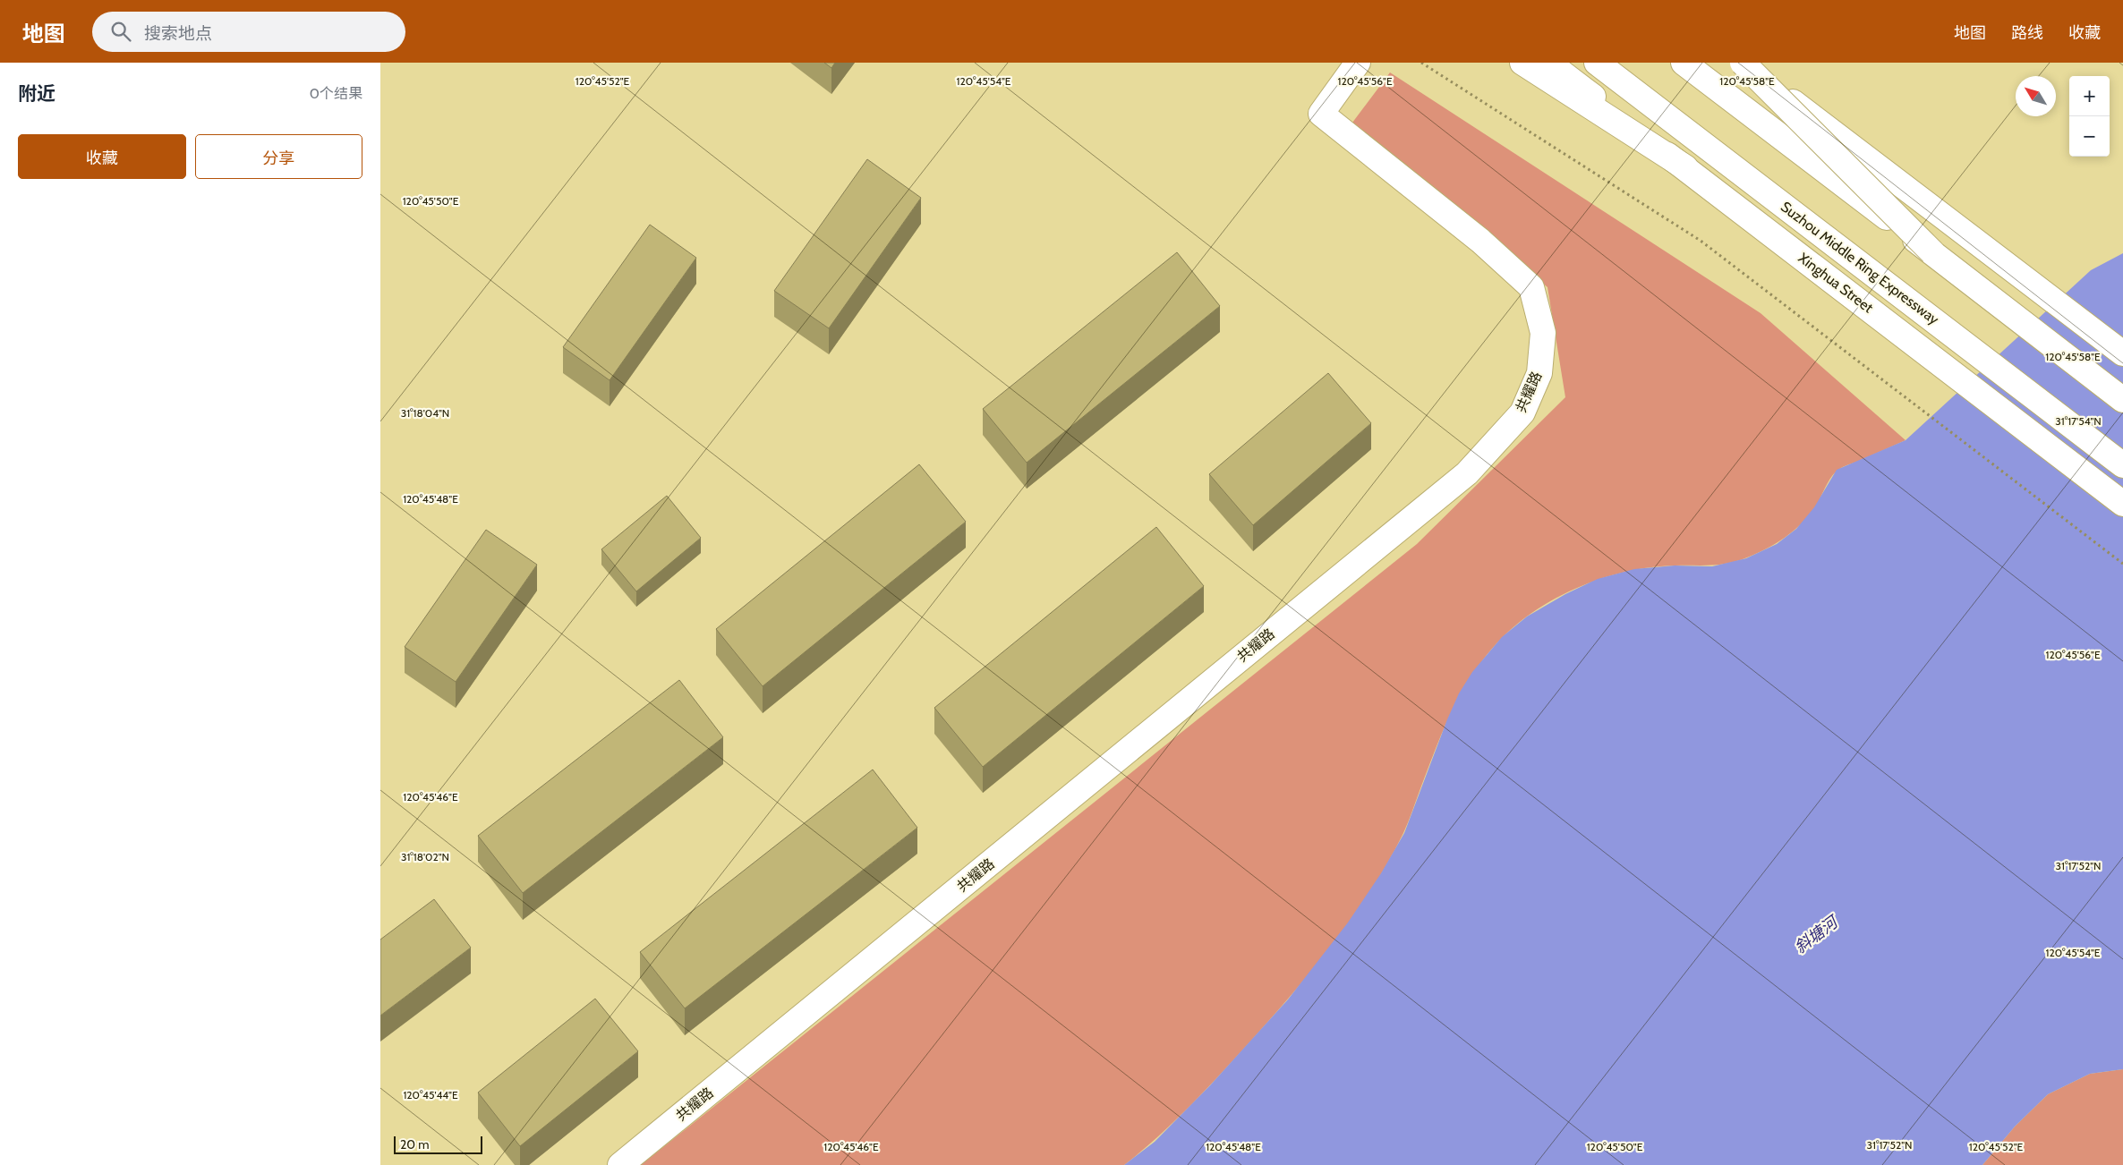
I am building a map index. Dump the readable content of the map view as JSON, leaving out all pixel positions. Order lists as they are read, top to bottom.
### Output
{
  "streets": {
    "main road": ["Suzhou Middle Ring Expressway", "Xinghua Street", "共耀路"]
  },
  "water": ["斜塘河"],
  "scale_bar": "20 m",
  "north": "top left",
  "page": {
    "header": "地图",
    "search": "搜索地点",
    "nav": ["地图", "路线", "收藏"],
    "heading": ["附近", "0个结果"],
    "map_buttons": ["+", "−"],
    "buttons": ["收藏", "分享"],
    "scale": "20 m"
  },
  "coordinates": [
    "120°45'52\"E",
    "120°45'54\"E",
    "120°45'56\"E",
    "120°45'58\"E",
    "120°45'50\"E",
    "31°18'04\"N",
    "31°17'54\"N",
    "120°45'48\"E",
    "120°45'46\"E",
    "31°18'02\"N",
    "31°17'52\"N",
    "120°45'44\"E"
  ]
}
